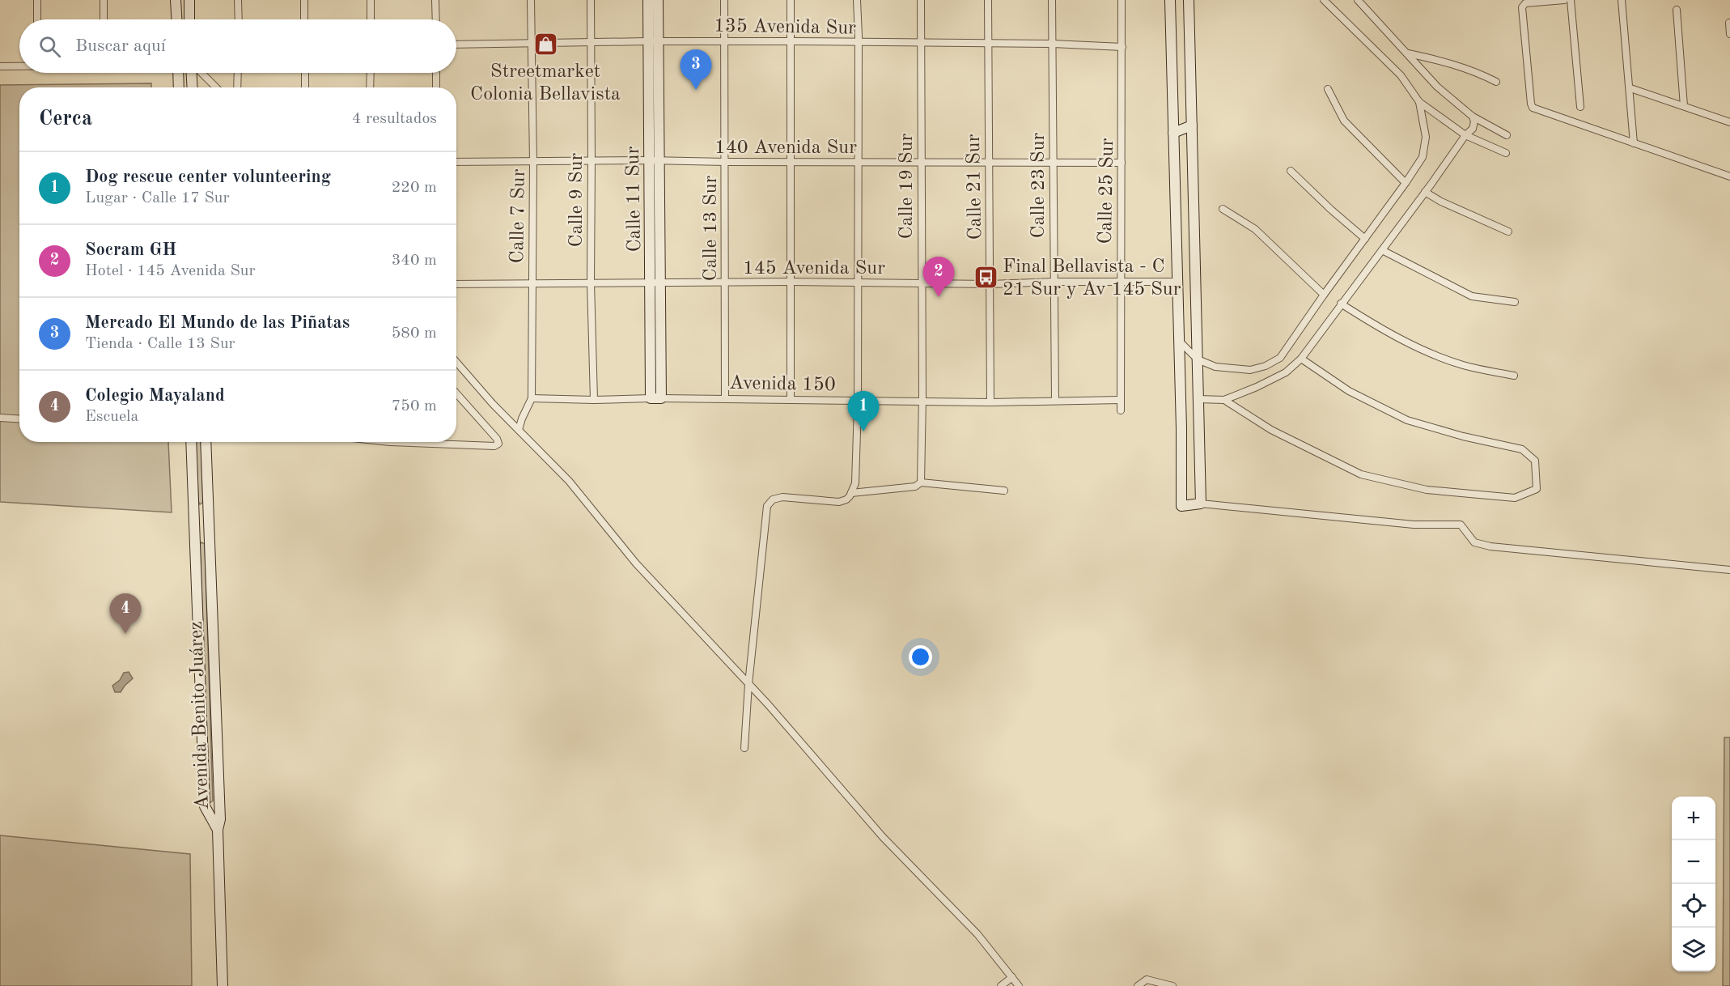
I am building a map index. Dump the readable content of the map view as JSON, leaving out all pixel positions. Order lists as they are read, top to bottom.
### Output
{
  "streets": {
    "main road": ["Calle 11 Sur", "Avenida 150", "Avenida Benito Juárez"],
    "street": [
      "135 Avenida Sur",
      "140 Avenida Sur",
      "Calle 23 Sur",
      "Calle 19 Sur",
      "Calle 21 Sur",
      "Calle 25 Sur",
      "Calle 9 Sur",
      "Calle 7 Sur",
      "Calle 13 Sur",
      "145 Avenida Sur"
    ]
  },
  "crossings": [
    ["135 Avenida Sur", "Calle 23 Sur"],
    ["135 Avenida Sur", "Calle 19 Sur"],
    ["135 Avenida Sur", "Calle 21 Sur"],
    ["135 Avenida Sur", "Calle 25 Sur"],
    ["135 Avenida Sur", "Calle 11 Sur"],
    ["135 Avenida Sur", "Calle 9 Sur"],
    ["135 Avenida Sur", "Calle 7 Sur"],
    ["135 Avenida Sur", "Calle 13 Sur"],
    ["140 Avenida Sur", "Calle 23 Sur"],
    ["140 Avenida Sur", "Calle 19 Sur"],
    ["140 Avenida Sur", "Calle 21 Sur"],
    ["140 Avenida Sur", "Calle 25 Sur"],
    ["140 Avenida Sur", "Calle 11 Sur"],
    ["140 Avenida Sur", "Calle 9 Sur"],
    ["140 Avenida Sur", "Calle 7 Sur"],
    ["140 Avenida Sur", "Calle 13 Sur"],
    ["Calle 23 Sur", "145 Avenida Sur"],
    ["Calle 23 Sur", "Avenida 150"],
    ["Calle 19 Sur", "145 Avenida Sur"],
    ["Calle 19 Sur", "Avenida 150"],
    ["Calle 21 Sur", "145 Avenida Sur"],
    ["Calle 21 Sur", "Avenida 150"],
    ["Calle 25 Sur", "145 Avenida Sur"],
    ["Calle 25 Sur", "Avenida 150"],
    ["Calle 11 Sur", "145 Avenida Sur"],
    ["Calle 11 Sur", "Avenida 150"],
    ["Calle 9 Sur", "145 Avenida Sur"],
    ["Calle 9 Sur", "Avenida 150"],
    ["Calle 7 Sur", "145 Avenida Sur"],
    ["Calle 7 Sur", "Avenida 150"],
    ["Calle 13 Sur", "145 Avenida Sur"],
    ["Calle 13 Sur", "Avenida 150"]
  ],
  "places": {
    "shop": ["Streetmarket Colonia Bellavista"],
    "bus stop": ["Final Bellavista - C 21 Sur y Av 145 Sur"]
  },
  "page": {
    "search": "Buscar aquí",
    "pins": [
      "3",
      "2",
      "1",
      "4"
    ],
    "heading": ["Cerca", "4 resultados"],
    "list": [
      {
        "mark": "1",
        "name": "Dog rescue center volunteering",
        "note": "Lugar · Calle 17 Sur",
        "value": "220 m"
      },
      {
        "mark": "2",
        "name": "Socram GH",
        "note": "Hotel · 145 Avenida Sur",
        "value": "340 m"
      },
      {
        "mark": "3",
        "name": "Mercado El Mundo de las Piñatas",
        "note": "Tienda · Calle 13 Sur",
        "value": "580 m"
      },
      {
        "mark": "4",
        "name": "Colegio Mayaland",
        "note": "Escuela",
        "value": "750 m"
      }
    ],
    "map_buttons": ["+", "−"]
  }
}
